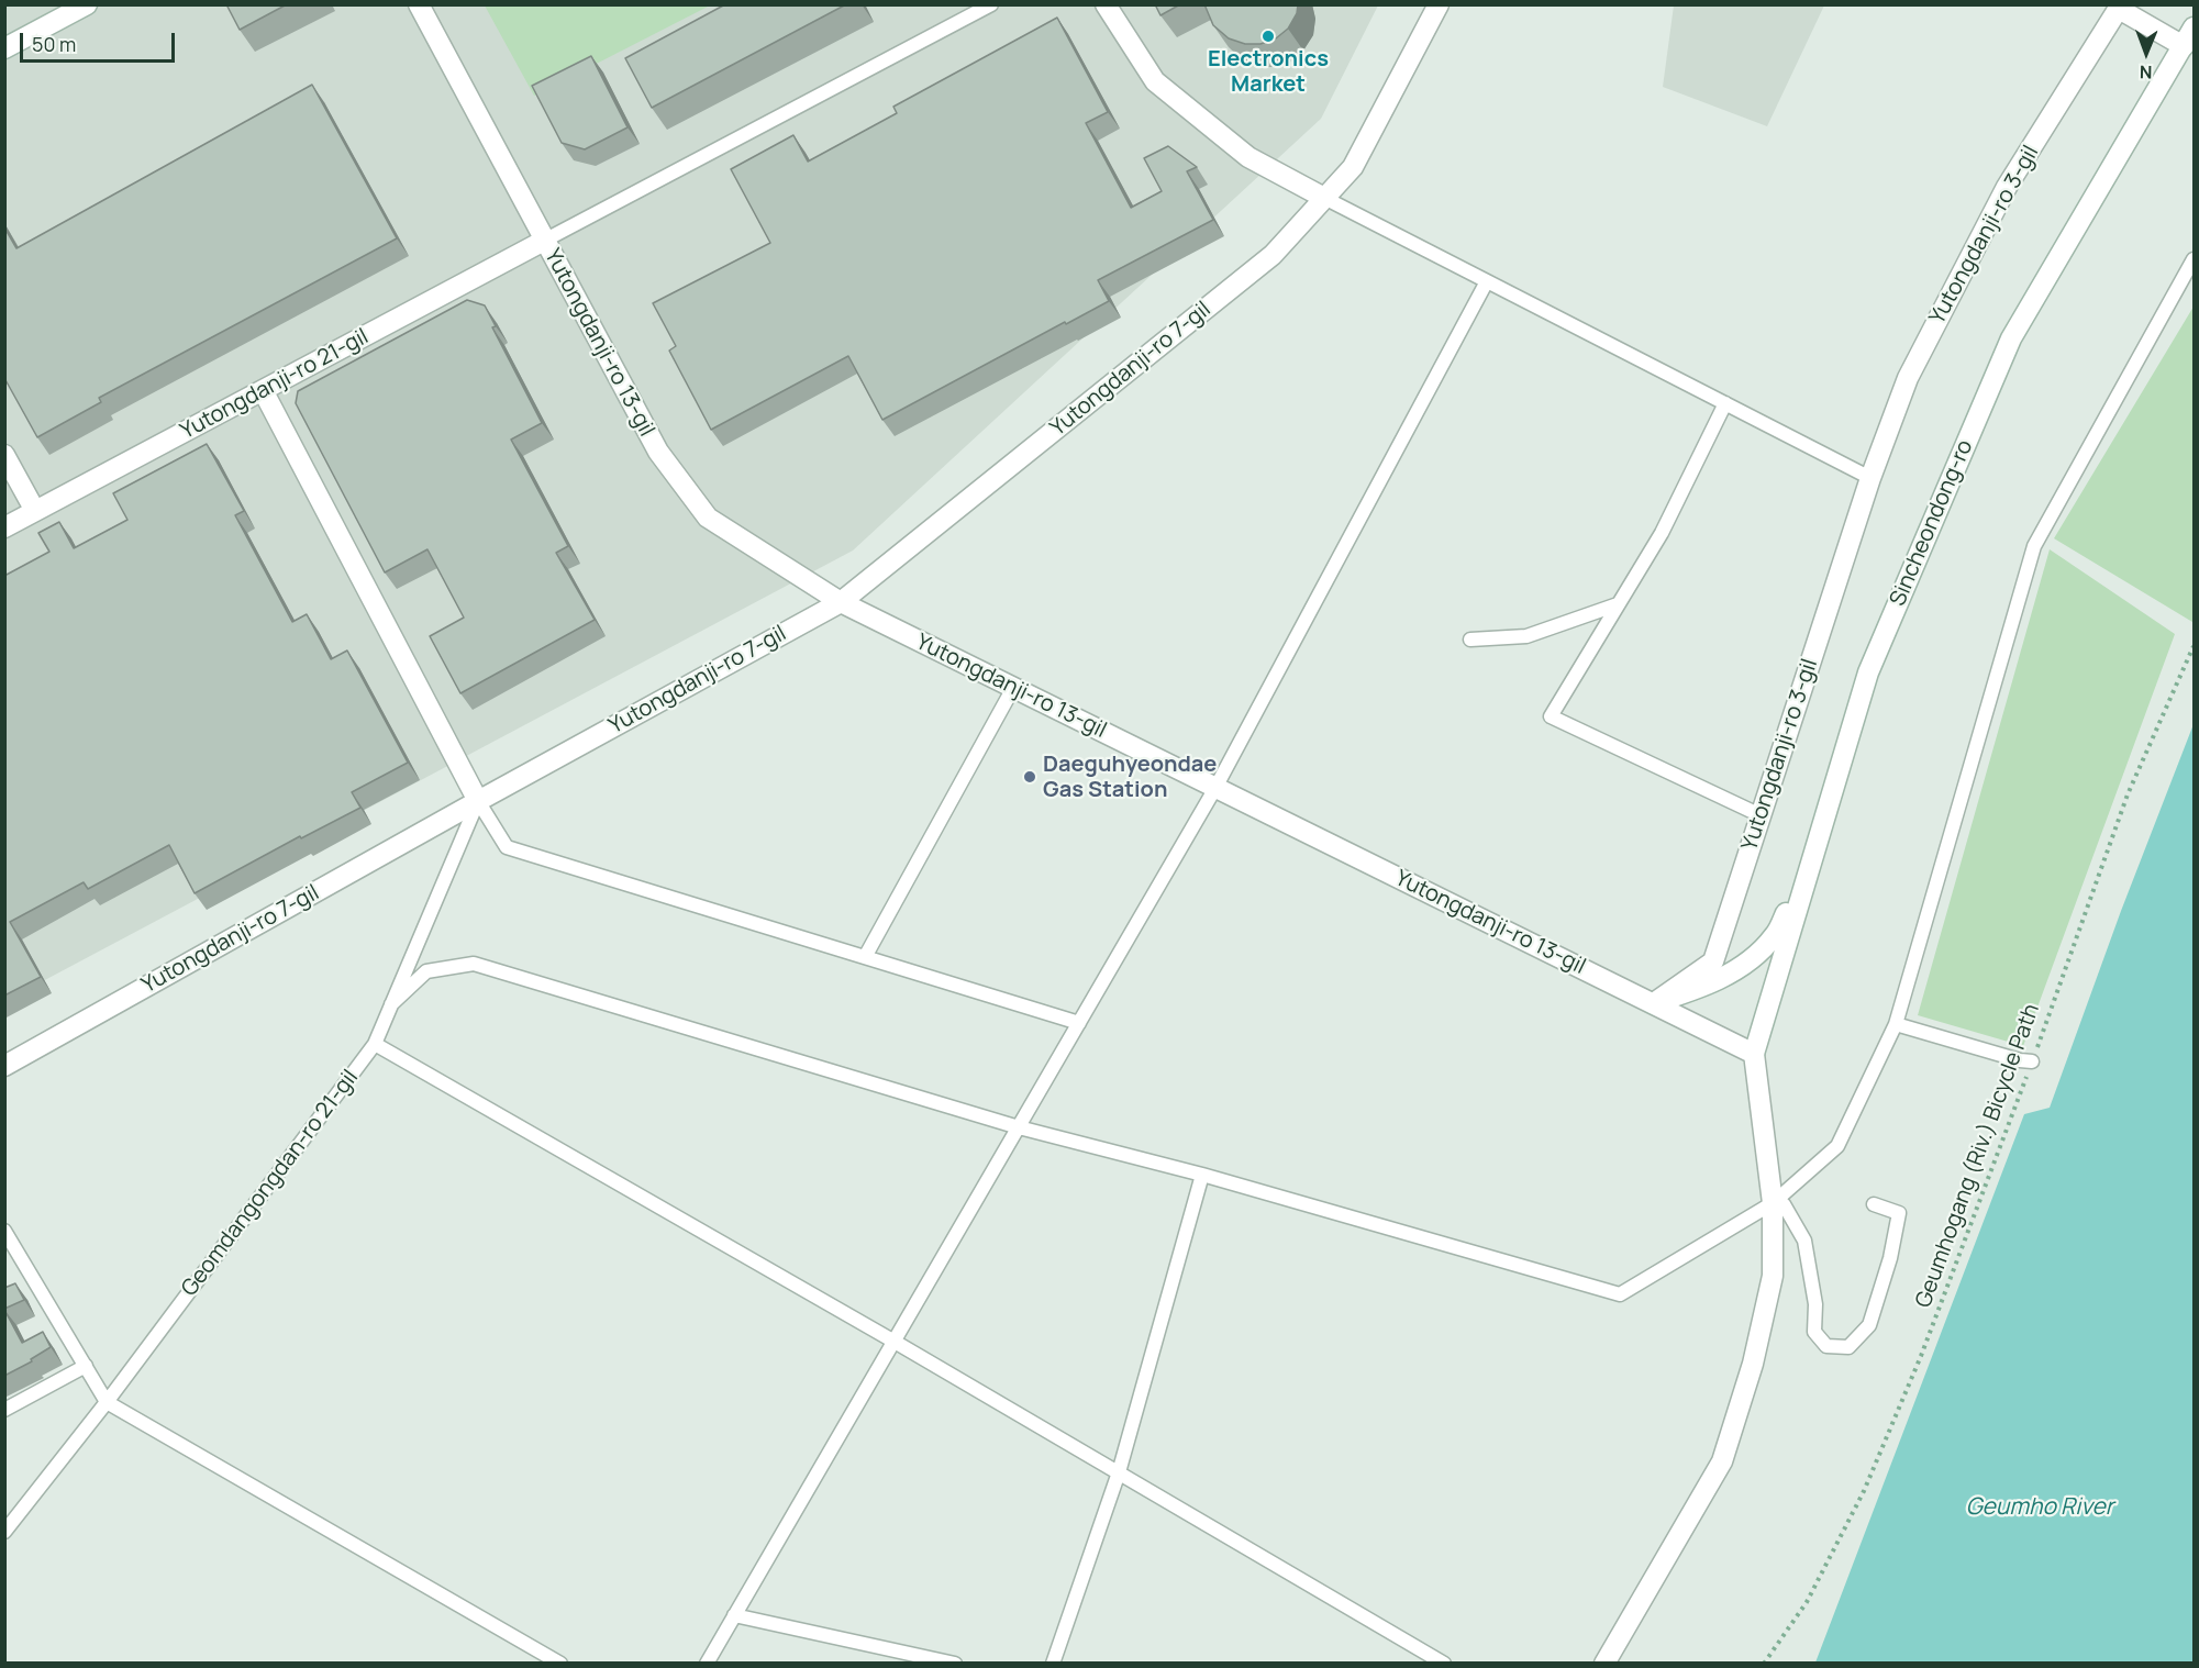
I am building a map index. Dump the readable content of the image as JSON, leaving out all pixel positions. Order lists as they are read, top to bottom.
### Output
{
  "streets": {
    "street": [
      "Yutongdanji-ro 3-gil",
      "Yutongdanji-ro 13-gil",
      "Yutongdanji-ro 7-gil",
      "Yutongdanji-ro 21-gil",
      "Sincheondong-ro"
    ],
    "lane": ["Geomdangongdan-ro 21-gil"],
    "path": ["Geumhogang (Riv.) Bicycle Path"]
  },
  "crossings": [
    ["Yutongdanji-ro 3-gil", "Yutongdanji-ro 13-gil"],
    ["Yutongdanji-ro 13-gil", "Yutongdanji-ro 7-gil"],
    ["Yutongdanji-ro 13-gil", "Yutongdanji-ro 21-gil"],
    ["Yutongdanji-ro 13-gil", "Sincheondong-ro"],
    ["Yutongdanji-ro 7-gil", "Geomdangongdan-ro 21-gil"]
  ],
  "water": ["Geumho River"],
  "places": ["Electronics Market", "Daeguhyeondae Gas Station"],
  "scale_bar": "50 m",
  "north": "bottom"
}
